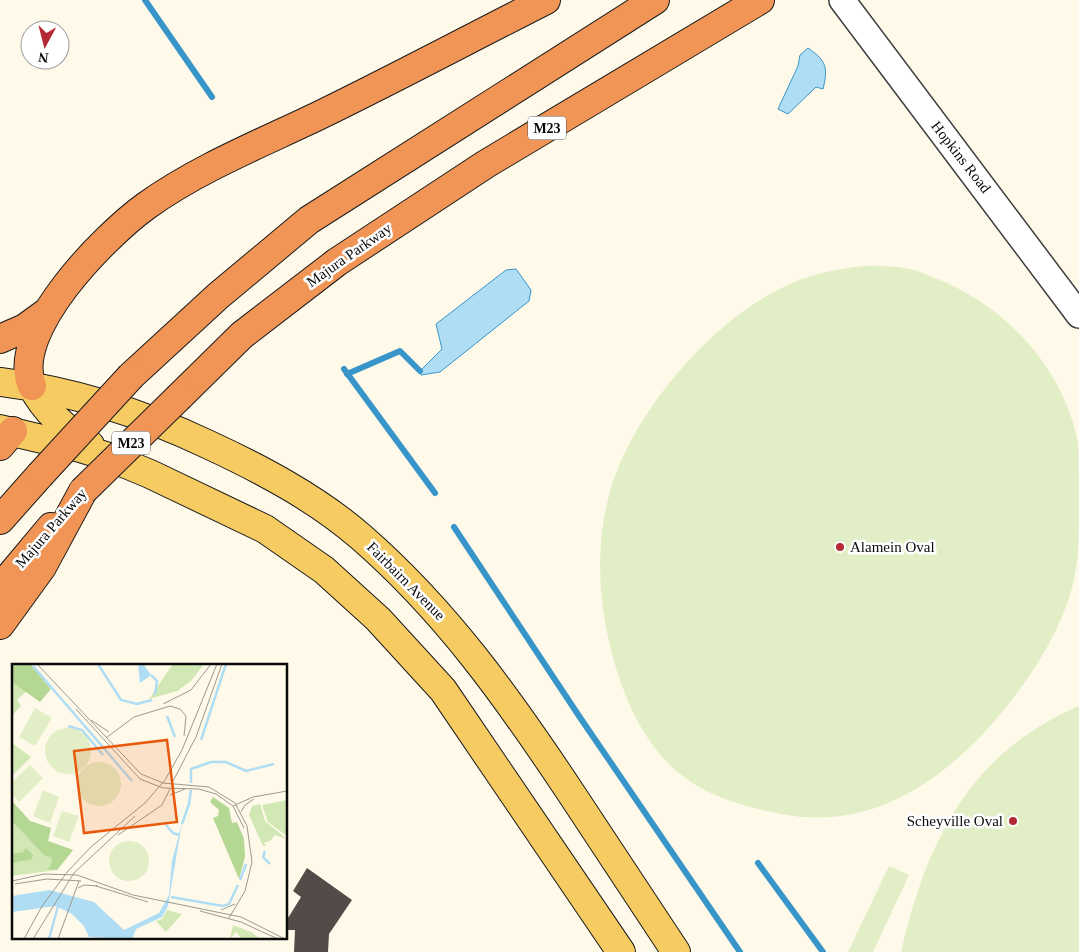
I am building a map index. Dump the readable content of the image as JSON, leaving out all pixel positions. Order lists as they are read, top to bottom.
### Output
{
  "streets": {
    "highway": ["M23", "Majura Parkway"],
    "main road": ["Fairbairn Avenue"],
    "street": ["Hopkins Road"]
  },
  "places": ["Alamein Oval", "Scheyville Oval"],
  "north": "bottom"
}
